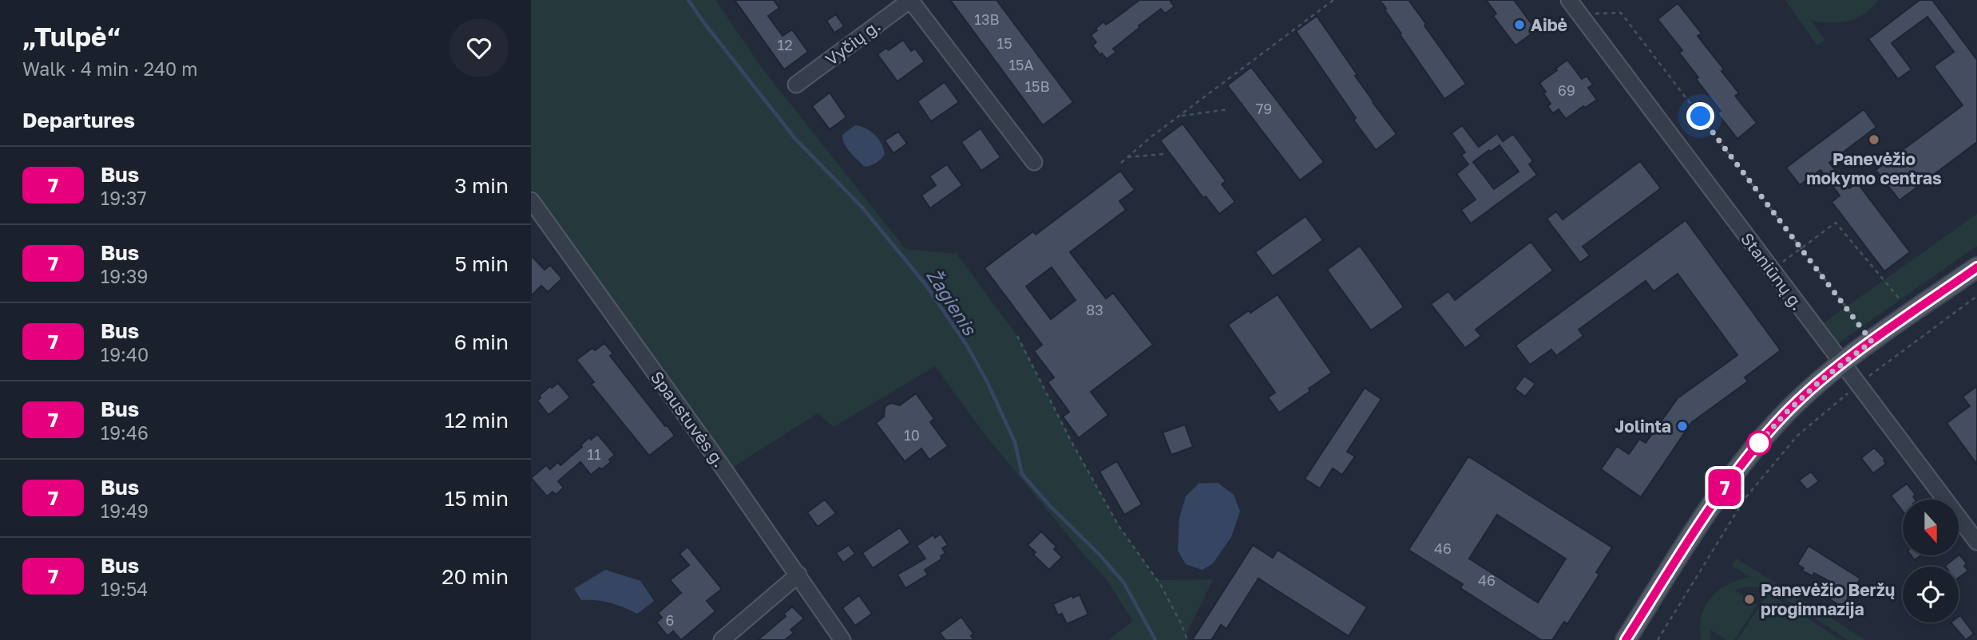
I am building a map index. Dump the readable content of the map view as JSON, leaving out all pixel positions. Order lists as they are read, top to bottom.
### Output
{
  "streets": {
    "street": ["Vyčių g.", "Staniūnų g.", "Spaustuvės g."]
  },
  "water": ["Žagienis"],
  "places": [
    "Aibė",
    "Panevėžio mokymo centras",
    "Jolinta",
    "Panevėžio Beržų progimnazija"
  ],
  "lines": ["bus line 7"],
  "house_numbers": [
    "13B",
    "15",
    "12",
    "15A",
    "15B",
    "69",
    "79",
    "83",
    "10",
    "11",
    "46",
    "46",
    "6"
  ],
  "north": "bottom",
  "page": {
    "heading": [
      ["„Tulpė“", "Walk · 4 min · 240 m"],
      "Departures"
    ],
    "on_map": "7",
    "list": [
      {
        "mark": "7",
        "name": "Bus",
        "note": "19:37",
        "value": "3 min"
      },
      {
        "mark": "7",
        "name": "Bus",
        "note": "19:39",
        "value": "5 min"
      },
      {
        "mark": "7",
        "name": "Bus",
        "note": "19:40",
        "value": "6 min"
      },
      {
        "mark": "7",
        "name": "Bus",
        "note": "19:46",
        "value": "12 min"
      },
      {
        "mark": "7",
        "name": "Bus",
        "note": "19:49",
        "value": "15 min"
      },
      {
        "mark": "7",
        "name": "Bus",
        "note": "19:54",
        "value": "20 min"
      }
    ]
  }
}
